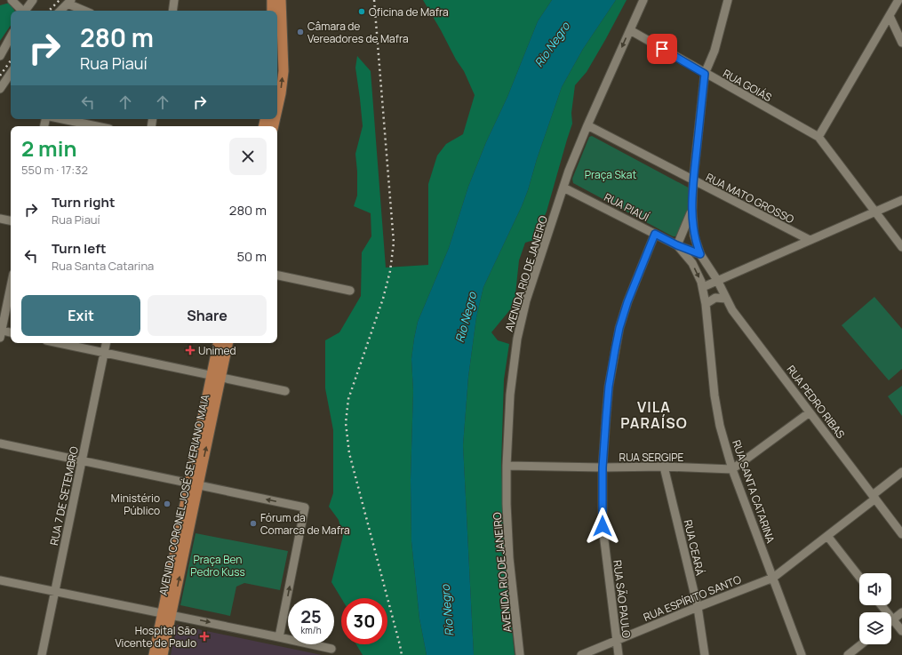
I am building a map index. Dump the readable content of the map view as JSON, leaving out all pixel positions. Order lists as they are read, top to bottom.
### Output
{
  "streets": {
    "main road": ["AVENIDA CORONEL JOSÉ SEVERIANO MAIA"],
    "street": [
      "RUA GOIÁS",
      "RUA MATO GROSSO",
      "RUA PIAUÍ",
      "AVENIDA RIO DE JANEIRO",
      "RUA PEDRO RIBAS",
      "RUA SERGIPE",
      "RUA SANTA CATARINA",
      "RUA 7 DE SETEMBRO",
      "RUA CEARÁ",
      "RUA ESPÍRITO SANTO",
      "RUA SÃO PAULO"
    ]
  },
  "crossings": [
    ["RUA GOIÁS", "AVENIDA RIO DE JANEIRO"],
    ["RUA MATO GROSSO", "AVENIDA RIO DE JANEIRO"],
    ["RUA PIAUÍ", "AVENIDA RIO DE JANEIRO"],
    ["RUA PIAUÍ", "RUA SANTA CATARINA"],
    ["RUA PIAUÍ", "RUA SÃO PAULO"],
    ["AVENIDA RIO DE JANEIRO", "RUA SERGIPE"],
    ["RUA PEDRO RIBAS", "RUA ESPÍRITO SANTO"],
    ["RUA SERGIPE", "RUA SANTA CATARINA"],
    ["RUA SERGIPE", "RUA CEARÁ"],
    ["RUA SERGIPE", "RUA SÃO PAULO"],
    ["RUA SANTA CATARINA", "RUA ESPÍRITO SANTO"],
    ["RUA CEARÁ", "RUA ESPÍRITO SANTO"],
    ["RUA ESPÍRITO SANTO", "RUA SÃO PAULO"]
  ],
  "districts": ["VILA PARAÍSO"],
  "water": ["Rio Negro"],
  "parks": ["Praça Skat", "Praça Ben Pedro Kuss"],
  "places": {
    "other": [
      "Oficina de Mafra",
      "Câmara de Vereadores de Mafra",
      "Ministério Público",
      "Fórum da Comarca de Mafra"
    ],
    "health": ["Unimed", "Hospital São Vicente de Paulo"]
  },
  "page": {
    "turn": ["280 m", "Rua Piauí"],
    "heading": ["2 min", "550 m · 17:32"],
    "list": [
      {
        "name": "Turn right",
        "note": "Rua Piauí",
        "value": "280 m"
      },
      {
        "name": "Turn left",
        "note": "Rua Santa Catarina",
        "value": "50 m"
      }
    ],
    "buttons": ["Exit", "Share"],
    "speed": "25 km/h",
    "limit": "30"
  }
}
